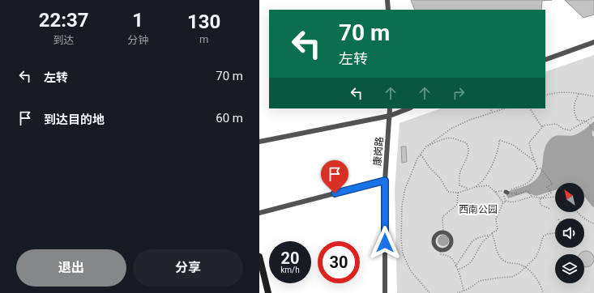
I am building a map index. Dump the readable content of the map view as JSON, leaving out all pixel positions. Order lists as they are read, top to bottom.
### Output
{
  "streets": {
    "street": ["康岗路"]
  },
  "parks": ["西南公园"],
  "north": "top left",
  "page": {
    "eta": [
      "22:37",
      "到达",
      "1",
      "分钟",
      "130",
      "m"
    ],
    "turn": ["70 m", "左转"],
    "list": [
      {
        "name": "左转",
        "value": "70 m"
      },
      {
        "name": "到达目的地",
        "value": "60 m"
      }
    ],
    "speed": "20 km/h",
    "limit": "30",
    "buttons": ["退出", "分享"]
  }
}
